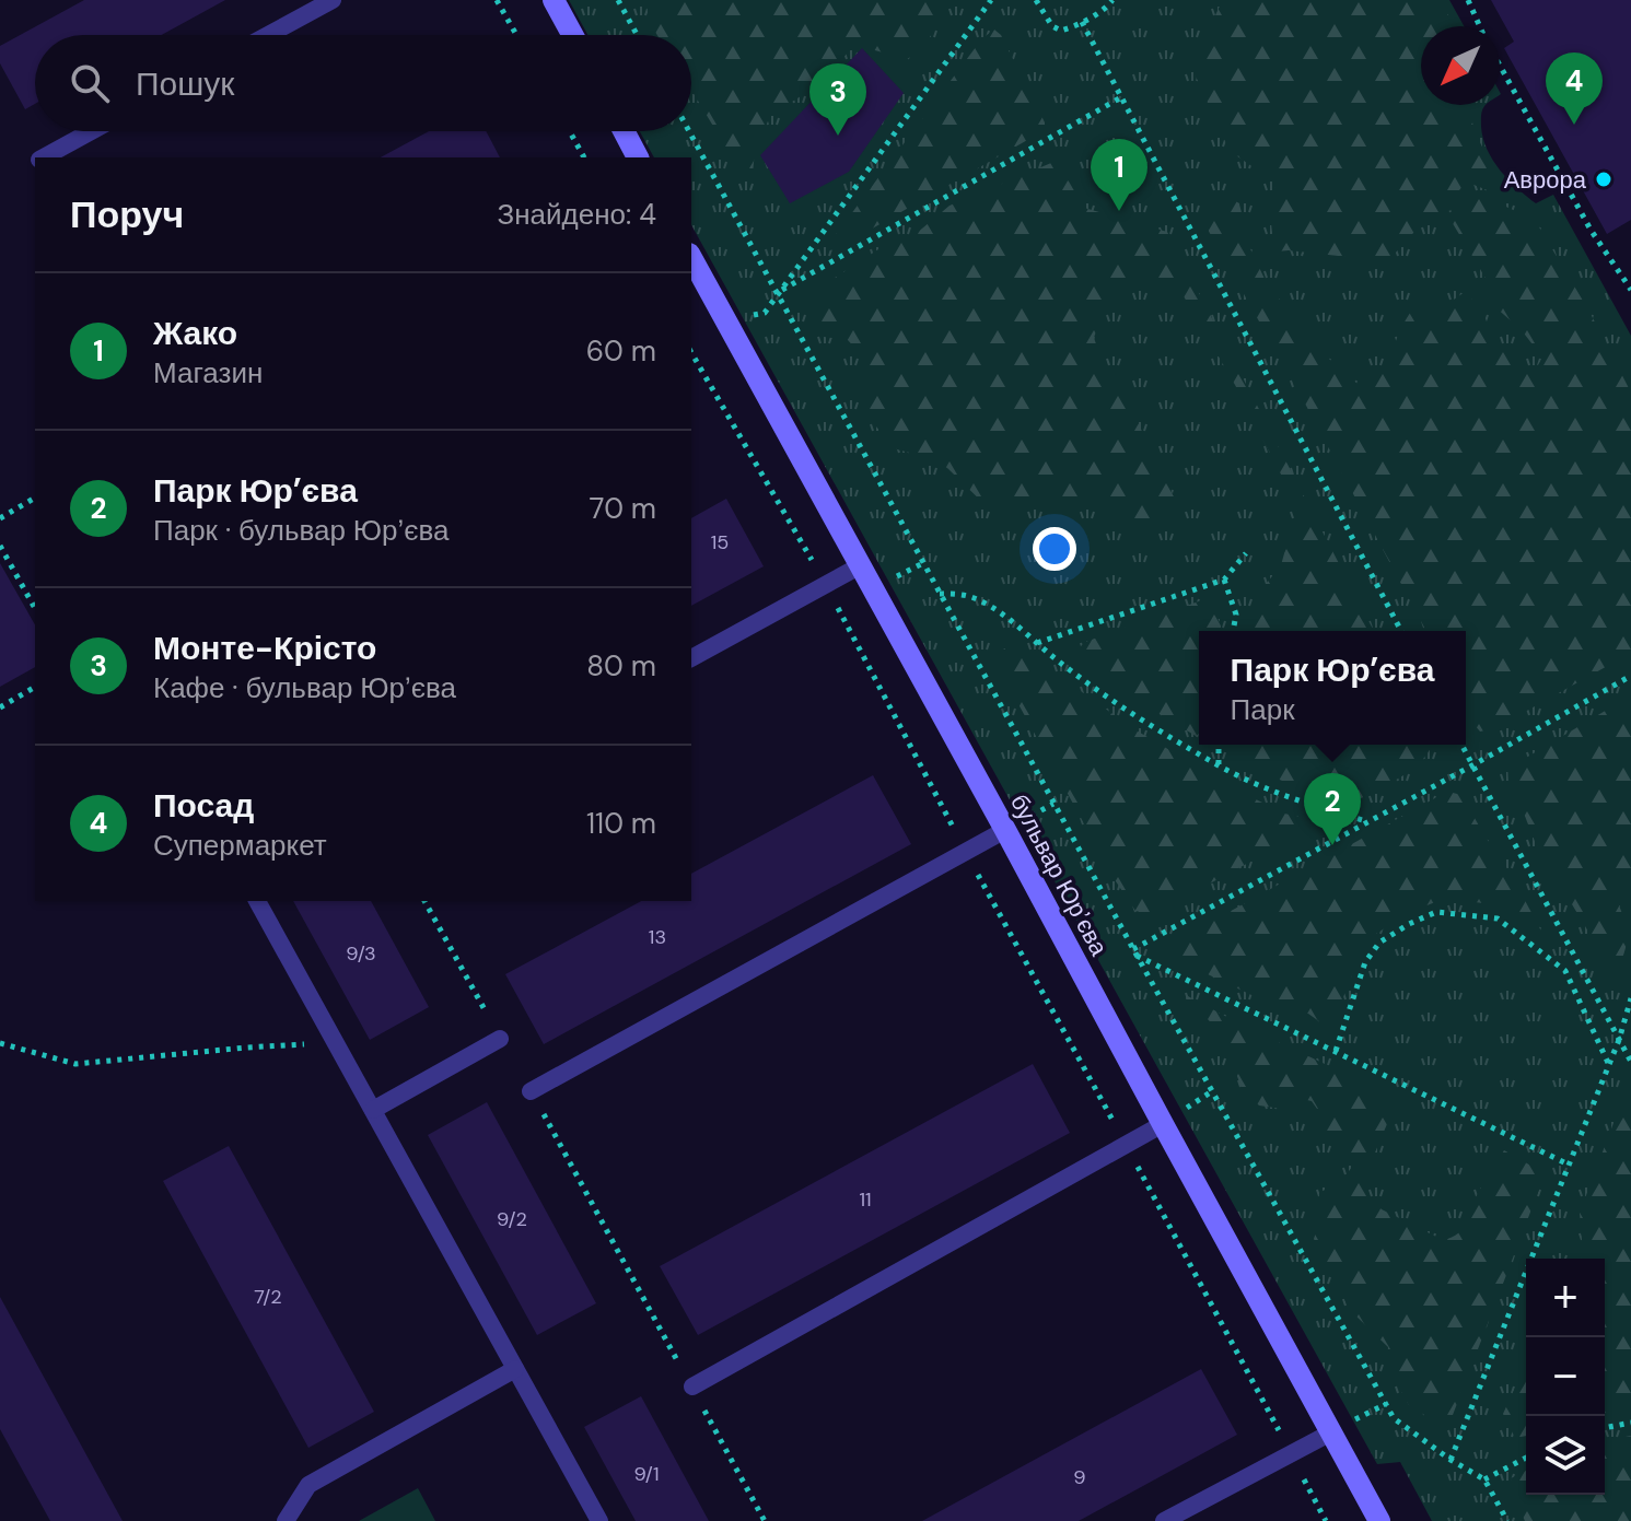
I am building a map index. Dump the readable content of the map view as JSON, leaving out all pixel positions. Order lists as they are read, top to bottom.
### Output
{
  "streets": {
    "street": ["бульвар Юрʼєва"]
  },
  "places": ["Аврора"],
  "house_numbers": [
    "15",
    "13",
    "9/3",
    "11",
    "9/2",
    "7/2",
    "9/1",
    "9"
  ],
  "north": "bottom left",
  "page": {
    "search": "Пошук",
    "pins": [
      "4",
      "3",
      "1",
      "2"
    ],
    "heading": ["Поруч", "Знайдено: 4"],
    "list": [
      {
        "mark": "1",
        "name": "Жако",
        "note": "Магазин",
        "value": "60 m"
      },
      {
        "mark": "2",
        "name": "Парк Юр’єва",
        "note": "Парк · бульвар Юрʼєва",
        "value": "70 m"
      },
      {
        "mark": "3",
        "name": "Монте-Крісто",
        "note": "Кафе · бульвар Юрʼєва",
        "value": "80 m"
      },
      {
        "mark": "4",
        "name": "Посад",
        "note": "Супермаркет",
        "value": "110 m"
      }
    ],
    "popup": ["Парк Юр’єва", "Парк"],
    "map_buttons": ["+", "−"]
  }
}
